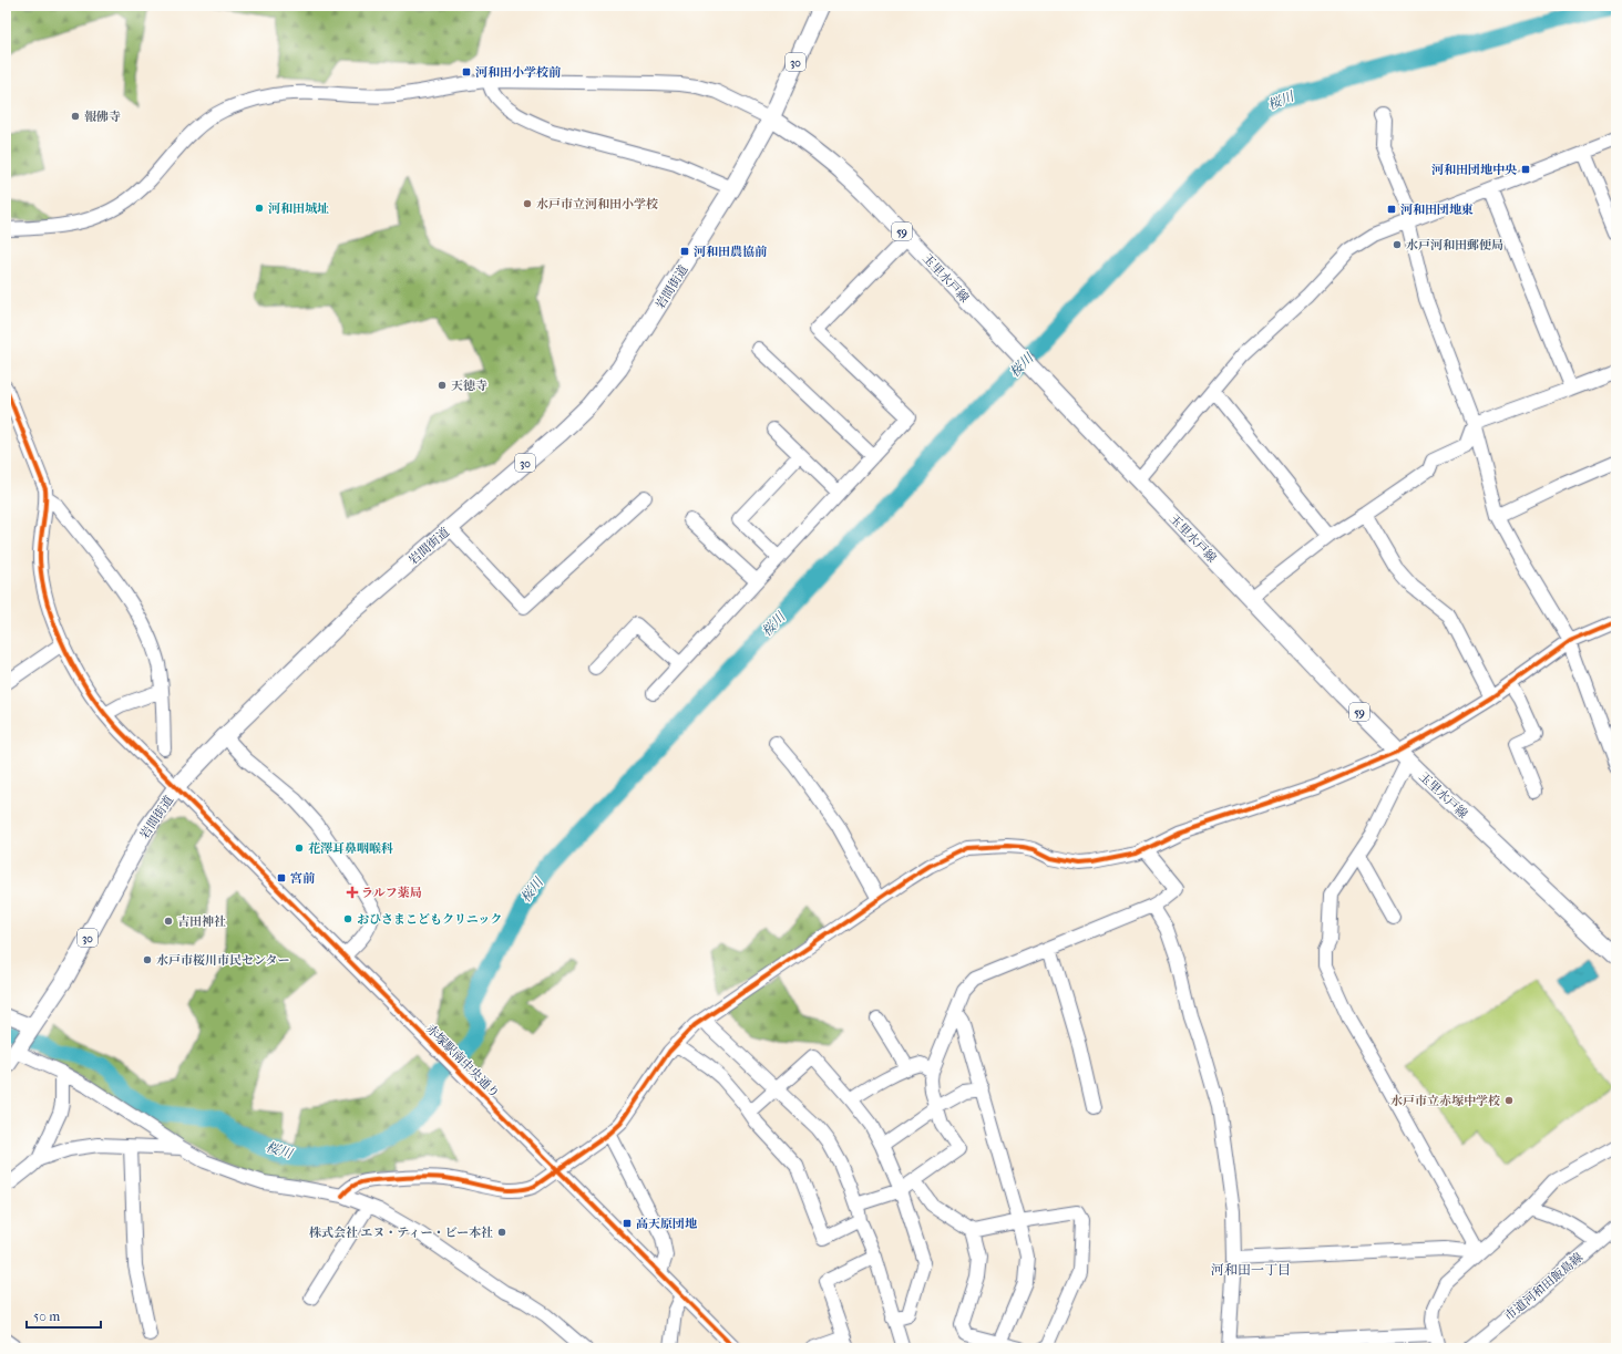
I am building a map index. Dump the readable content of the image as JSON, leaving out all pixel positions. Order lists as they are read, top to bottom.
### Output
{
  "streets": {
    "main road": [
      "30",
      "59",
      "玉里水戸線",
      "岩間街道"
    ],
    "street": ["赤塚駅南中央通り", "市道河和田飯島線"]
  },
  "crossings": [
    ["玉里水戸線", "岩間街道"],
    ["岩間街道", "赤塚駅南中央通り"]
  ],
  "districts": ["河和田一丁目"],
  "water": ["桜川"],
  "places": {
    "transit": [
      "河和田小学校前",
      "河和田団地中央",
      "河和田団地東",
      "河和田農協前",
      "宮前",
      "高天原団地"
    ],
    "other": [
      "報佛寺",
      "水戸市立河和田小学校",
      "河和田城址",
      "水戸河和田郵便局",
      "天徳寺",
      "花澤耳鼻咽喉科",
      "おひさまこどもクリニック",
      "吉田神社",
      "水戸市桜川市民センター",
      "水戸市立赤塚中学校",
      "株式会社 エヌ・ティー・ビー本社"
    ],
    "health": ["ラルフ薬局"]
  },
  "scale_bar": "50 m"
}
